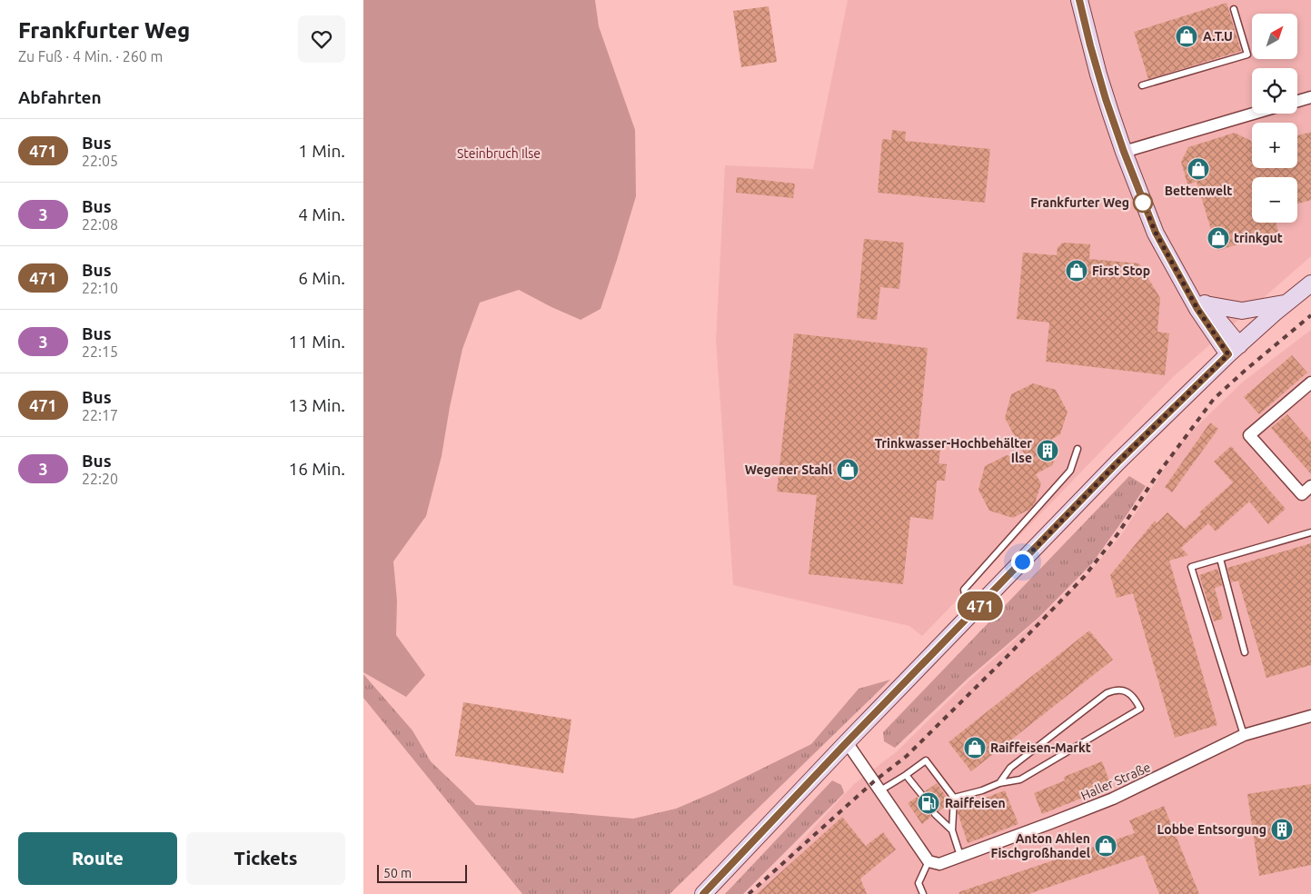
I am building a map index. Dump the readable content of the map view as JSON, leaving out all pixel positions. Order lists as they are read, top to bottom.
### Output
{
  "streets": {
    "street": ["Haller Straße"]
  },
  "parks": ["Steinbruch Ilse"],
  "places": {
    "shop": [
      "A.T.U",
      "Bettenwelt",
      "trinkgut",
      "First Stop",
      "Wegener Stahl",
      "Raiffeisen-Markt",
      "Anton Ahlen Fischgroßhandel"
    ],
    "other": ["Frankfurter Weg"],
    "building": ["Trinkwasser-Hochbehälter Ilse", "Lobbe Entsorgung"],
    "fuel station": ["Raiffeisen"]
  },
  "lines": ["bus line 471"],
  "scale_bar": "50 m",
  "north": "top right",
  "page": {
    "heading": [
      ["Frankfurter Weg", "Zu Fuß · 4 Min. · 260 m"],
      "Abfahrten"
    ],
    "on_map": "471",
    "map_buttons": ["+", "−"],
    "list": [
      {
        "mark": "471",
        "name": "Bus",
        "note": "22:05",
        "value": "1 Min."
      },
      {
        "mark": "3",
        "name": "Bus",
        "note": "22:08",
        "value": "4 Min."
      },
      {
        "mark": "471",
        "name": "Bus",
        "note": "22:10",
        "value": "6 Min."
      },
      {
        "mark": "3",
        "name": "Bus",
        "note": "22:15",
        "value": "11 Min."
      },
      {
        "mark": "471",
        "name": "Bus",
        "note": "22:17",
        "value": "13 Min."
      },
      {
        "mark": "3",
        "name": "Bus",
        "note": "22:20",
        "value": "16 Min."
      }
    ],
    "buttons": ["Route", "Tickets"],
    "scale": "50 m"
  }
}
